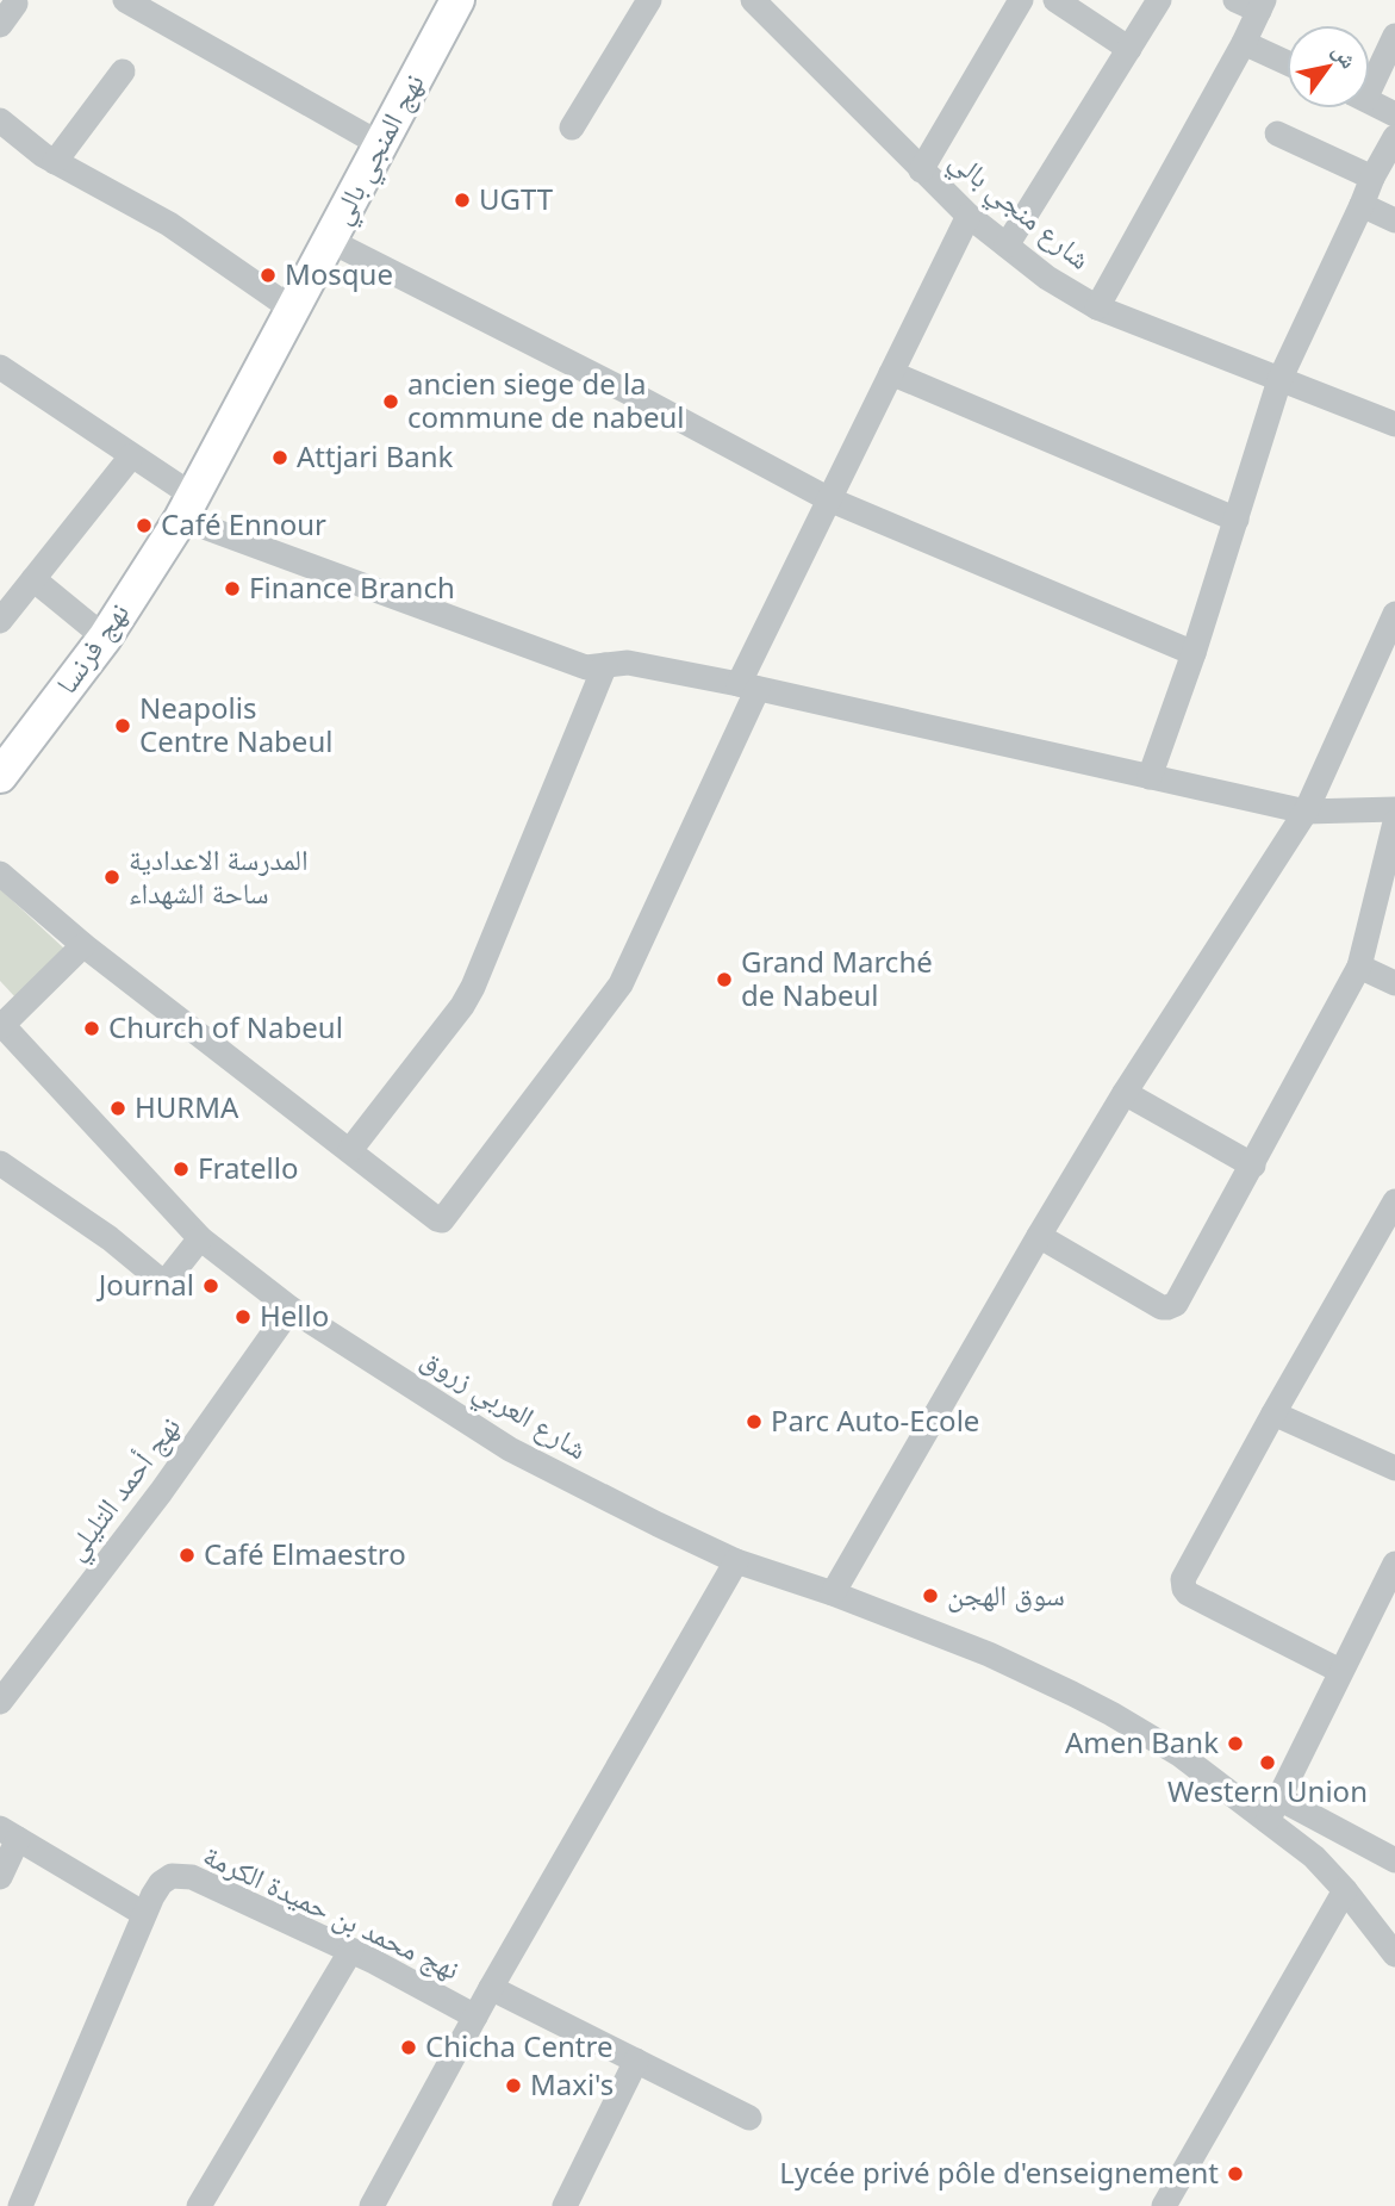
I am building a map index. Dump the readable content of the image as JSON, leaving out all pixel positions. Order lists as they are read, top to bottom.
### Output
{
  "streets": {
    "street": [
      "نهج المنجي بالي",
      "شارع منجي بالي",
      "نهج فرنسا",
      "شارع العربي زروق",
      "نهج أحمد التليلي",
      "نهج محمد بن حميدة الكرمة"
    ]
  },
  "crossings": [
    ["نهج المنجي بالي", "نهج فرنسا"],
    ["شارع العربي زروق", "نهج أحمد التليلي"]
  ],
  "places": [
    "UGTT",
    "Mosque",
    "ancien siege de la commune de nabeul",
    "Attjari Bank",
    "Café Ennour",
    "Finance Branch",
    "Neapolis Centre Nabeul",
    "المدرسة الاعدادية ساحة الشهداء",
    "Grand Marché de Nabeul",
    "Church of Nabeul",
    "HURMA",
    "Fratello",
    "Journal",
    "Hello",
    "Parc Auto-Ecole",
    "Café Elmaestro",
    "سوق الهجن",
    "Amen Bank",
    "Western Union",
    "Chicha Centre",
    "Maxi's",
    "Lycée privé pôle d'enseignement"
  ],
  "north": "top right"
}
